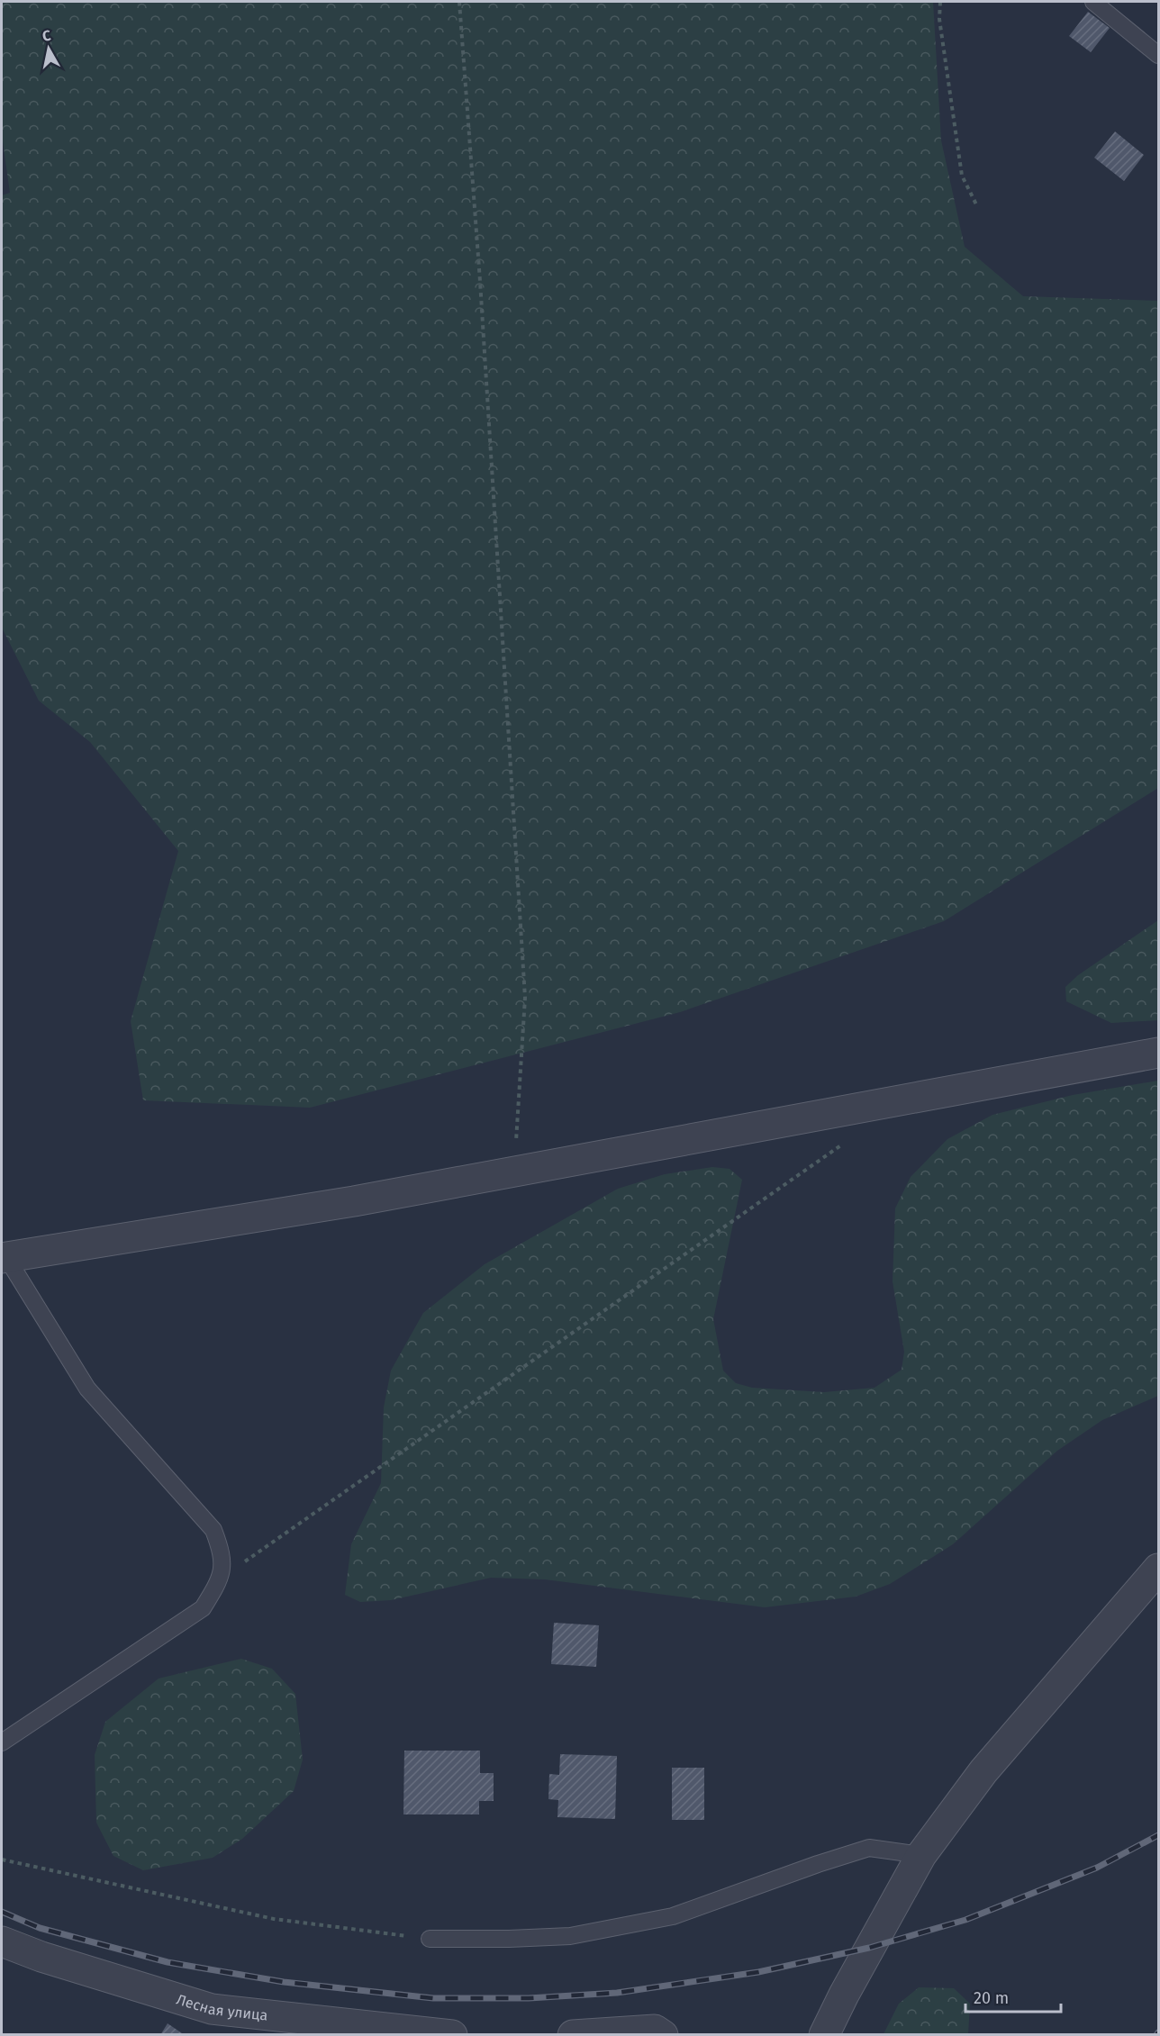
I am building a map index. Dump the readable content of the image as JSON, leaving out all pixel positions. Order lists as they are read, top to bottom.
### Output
{
  "streets": {
    "street": ["Лесная улица"]
  },
  "scale_bar": "20 m",
  "north": "top"
}
